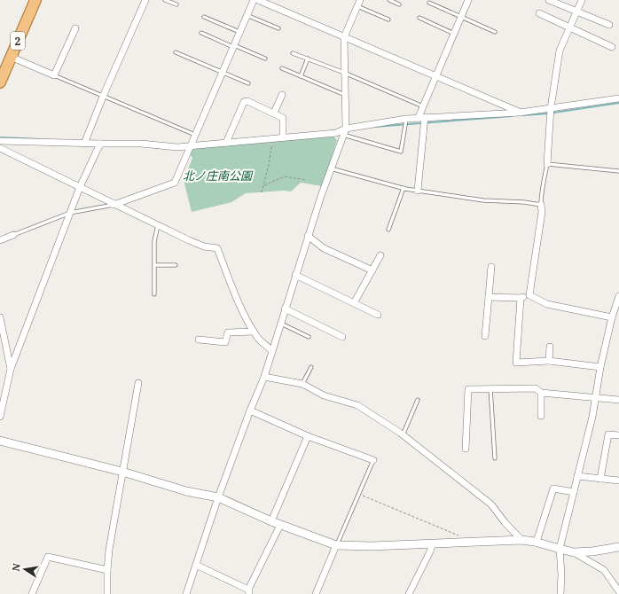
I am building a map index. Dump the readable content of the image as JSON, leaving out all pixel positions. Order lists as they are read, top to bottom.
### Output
{
  "streets": {
    "main road": ["2"]
  },
  "parks": ["北ノ庄南公園"],
  "north": "left"
}
